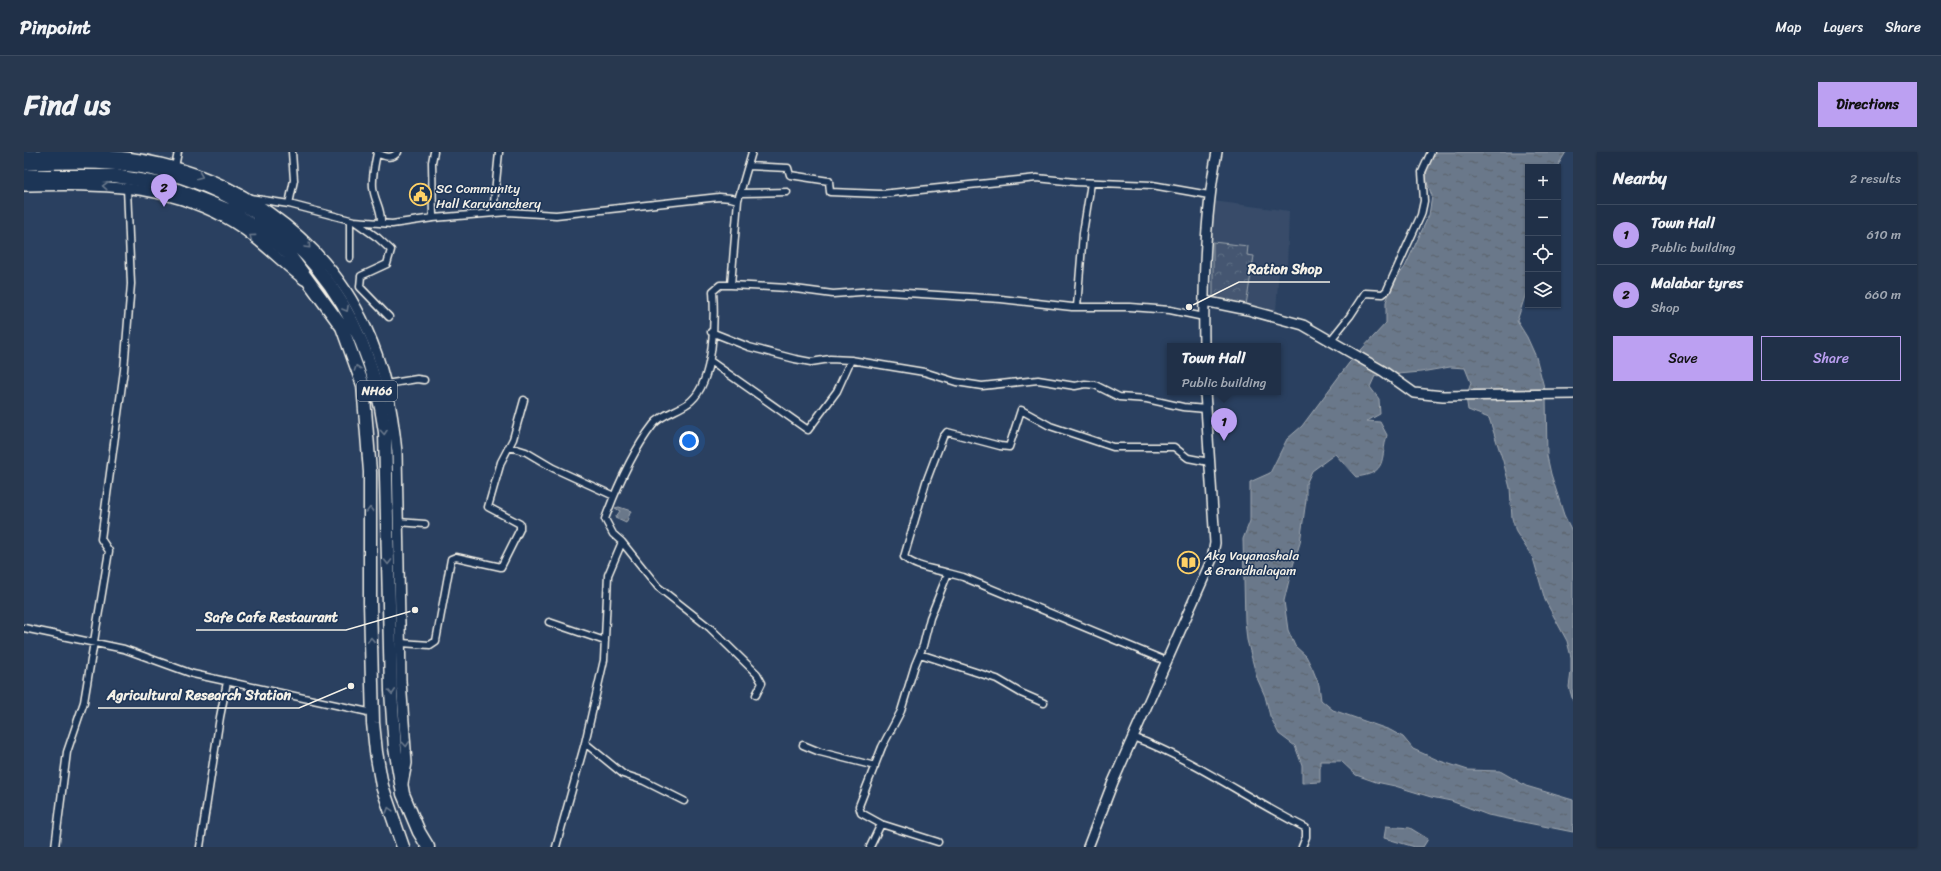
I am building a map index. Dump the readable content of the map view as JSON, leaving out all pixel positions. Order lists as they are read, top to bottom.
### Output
{
  "streets": {
    "highway": ["NH66"]
  },
  "places": {
    "public building": ["SC Community Hall Karuvanchery"],
    "other": ["Ration Shop", "Safe Cafe Restaurant", "Agricultural Research Station"],
    "library": ["Akg Vayanashala & Grandhalayam"]
  },
  "page": {
    "header": "Pinpoint",
    "nav": ["Map", "Layers", "Share"],
    "title": "Find us",
    "buttons": [
      "Directions",
      ["Save", "Share"]
    ],
    "heading": ["Nearby", "2 results"],
    "map_buttons": ["+", "−"],
    "pins": ["2", "1"],
    "list": [
      {
        "mark": "1",
        "name": "Town Hall",
        "note": "Public building",
        "value": "610 m"
      },
      {
        "mark": "2",
        "name": "Malabar tyres",
        "note": "Shop",
        "value": "660 m"
      }
    ],
    "popup": ["Town Hall", "Public building"]
  }
}
